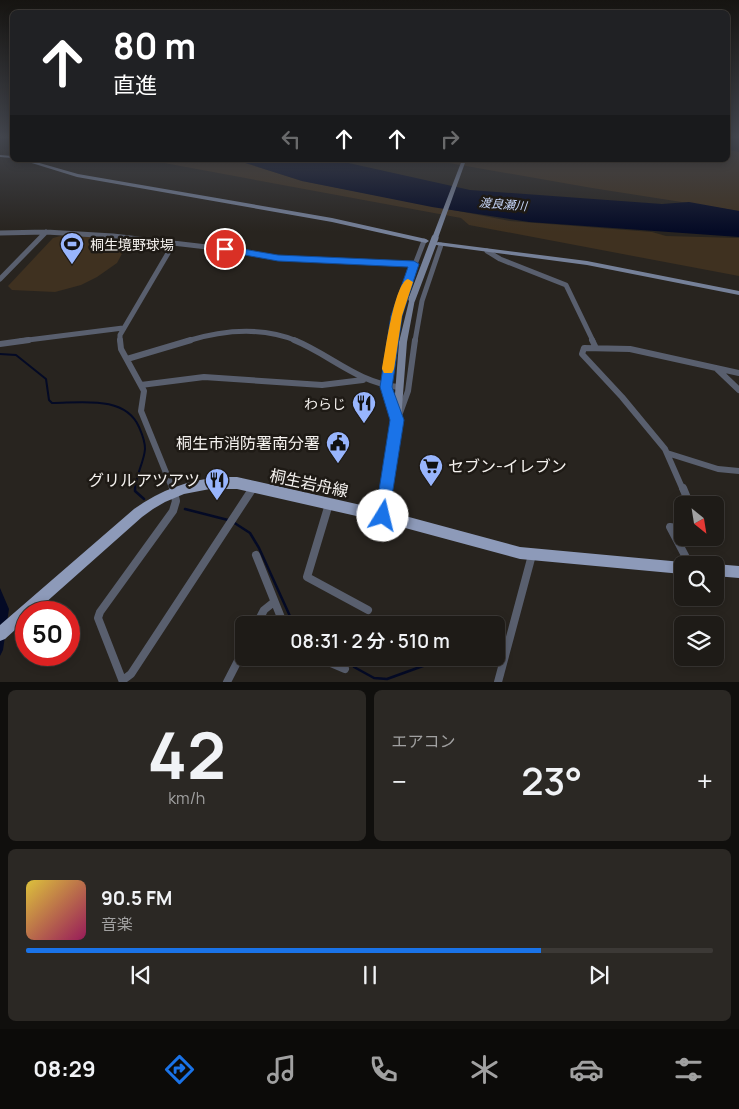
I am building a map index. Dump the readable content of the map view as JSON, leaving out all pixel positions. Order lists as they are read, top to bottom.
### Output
{
  "streets": {
    "main road": ["桐生岩舟線"]
  },
  "water": ["渡良瀬川"],
  "places": {
    "sports": ["桐生境野球場"],
    "restaurant": ["わらじ", "グリルアツアツ"],
    "public building": ["桐生市消防署南分署"],
    "supermarket": ["セブン-イレブン"]
  },
  "north": "bottom right",
  "page": {
    "turn": ["80 m", "直進"],
    "limit": "50",
    "trip": "08:31 · 2 分 · 510 m",
    "tile": [
      ["42", "km/h"],
      "エアコン"
    ],
    "heat": ["−", "23°", "+"],
    "song": ["90.5 FM", "音楽"],
    "tabs": "08:29"
  }
}
